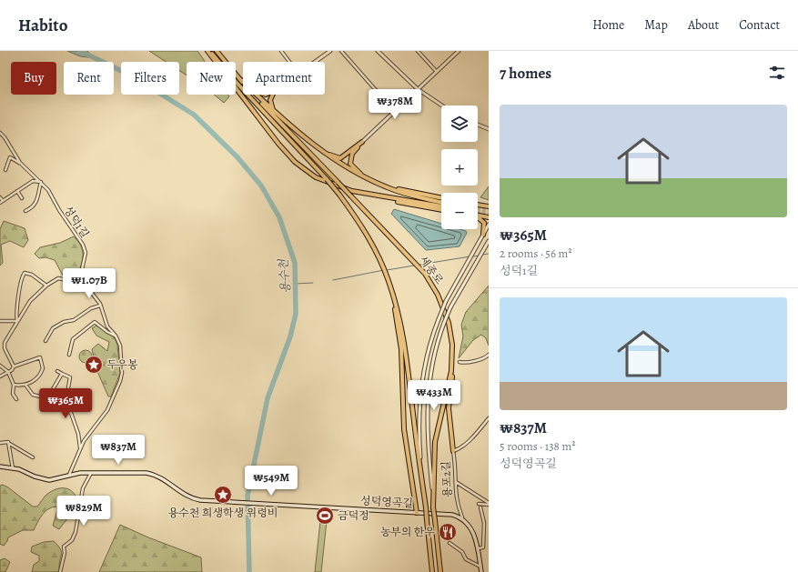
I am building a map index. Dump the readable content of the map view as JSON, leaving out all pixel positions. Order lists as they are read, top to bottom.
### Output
{
  "streets": {
    "highway": ["세종로"],
    "main road": ["용포2길", "성덕영곡길"],
    "street": ["성덕1길"]
  },
  "crossings": [
    ["용포2길", "성덕영곡길"]
  ],
  "water": ["용수천"],
  "places": {
    "place": ["두우봉", "용수천 희생학생 위령비"],
    "sports": ["금덕정"],
    "restaurant": ["농부의 한우"]
  },
  "page": {
    "header": "Habito",
    "nav": [
      "Home",
      "Map",
      "About",
      "Contact"
    ],
    "heading": "7 homes",
    "chip": [
      "Buy",
      "Rent",
      "Filters",
      "New",
      "Apartment"
    ],
    "price": [
      "₩378M",
      "₩1.07B",
      "₩433M",
      "₩365M",
      "₩837M",
      "₩549M",
      "₩829M"
    ],
    "list": [
      {
        "name": "₩365M",
        "note": "2 rooms · 56 m² · 성덕1길"
      },
      {
        "name": "₩837M",
        "note": "5 rooms · 138 m² · 성덕영곡길"
      }
    ],
    "map_buttons": ["+", "−"]
  }
}
